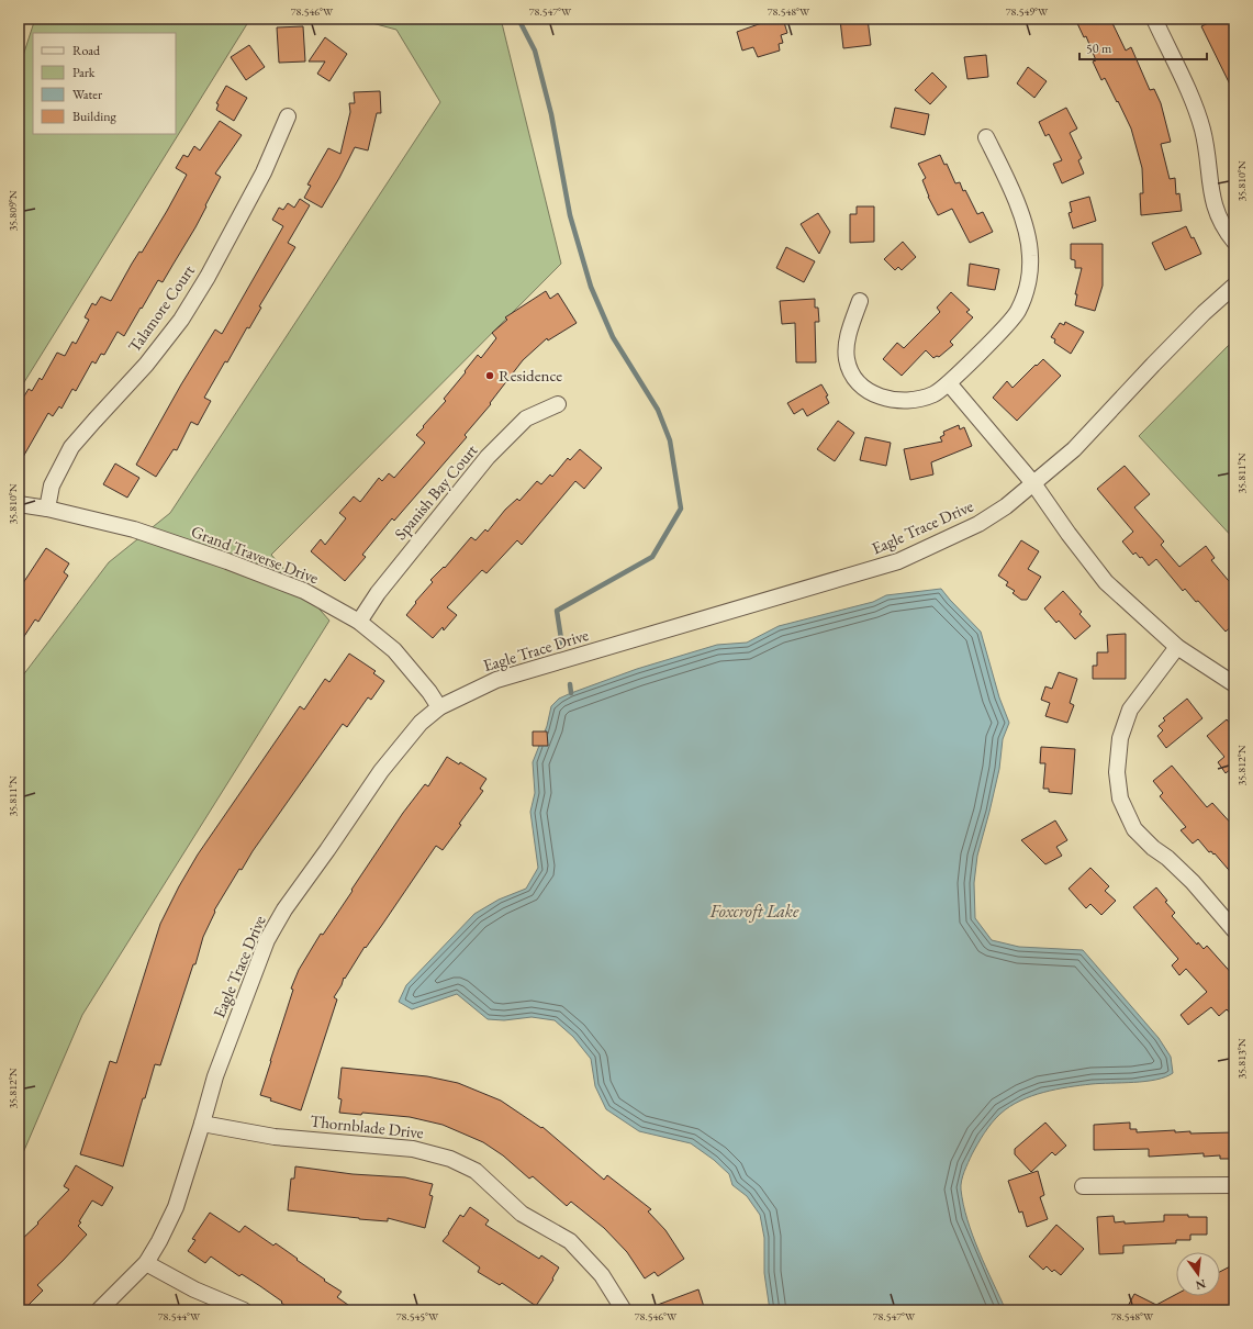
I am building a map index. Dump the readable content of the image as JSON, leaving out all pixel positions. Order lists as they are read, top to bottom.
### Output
{
  "streets": {
    "street": [
      "Talamore Court",
      "Spanish Bay Court",
      "Eagle Trace Drive",
      "Grand Traverse Drive",
      "Thornblade Drive"
    ]
  },
  "crossings": [
    ["Talamore Court", "Grand Traverse Drive"],
    ["Spanish Bay Court", "Grand Traverse Drive"],
    ["Eagle Trace Drive", "Grand Traverse Drive"],
    ["Eagle Trace Drive", "Thornblade Drive"]
  ],
  "water": ["Foxcroft Lake"],
  "places": ["Residence"],
  "legend": [
    "Road",
    "Park",
    "Water",
    "Building"
  ],
  "scale_bar": "50 m",
  "north": "bottom",
  "coordinates": [
    "78.546°W",
    "78.547°W",
    "78.548°W",
    "78.549°W",
    "35.810°N",
    "35.809°N",
    "35.811°N",
    "35.812°N",
    "35.813°N",
    "78.544°W",
    "78.545°W"
  ]
}
